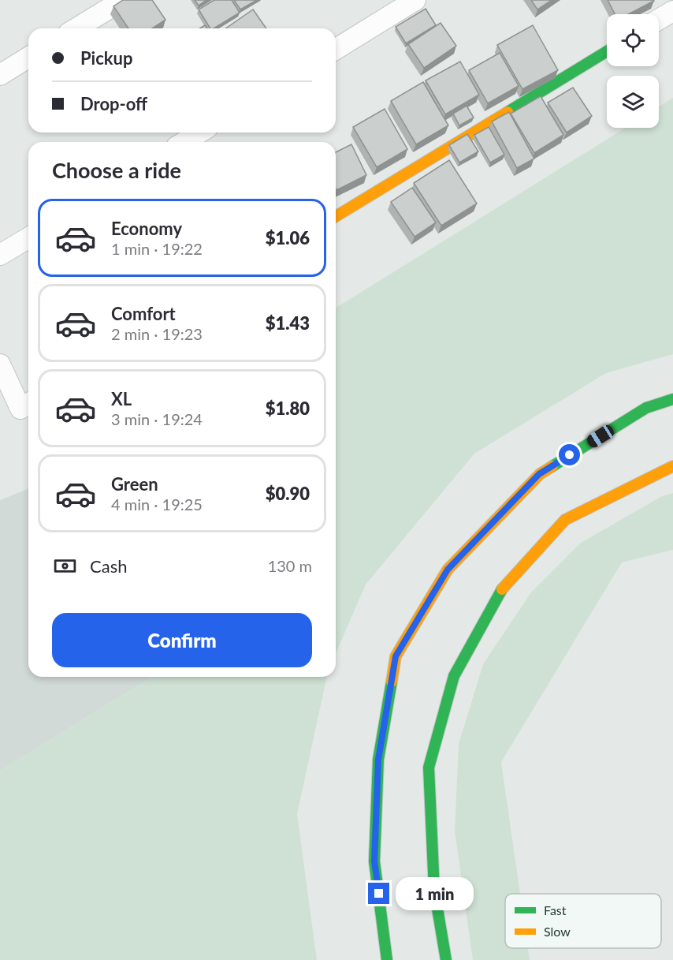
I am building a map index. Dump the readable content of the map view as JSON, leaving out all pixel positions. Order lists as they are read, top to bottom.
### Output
{
  "legend": ["Fast", "Slow"],
  "page": {
    "banner": ["Pickup", "Drop-off"],
    "heading": "Choose a ride",
    "list": [
      {
        "name": "Economy",
        "note": "1 min · 19:22",
        "value": "$1.06"
      },
      {
        "name": "Comfort",
        "note": "2 min · 19:23",
        "value": "$1.43"
      },
      {
        "name": "XL",
        "note": "3 min · 19:24",
        "value": "$1.80"
      },
      {
        "name": "Green",
        "note": "4 min · 19:25",
        "value": "$0.90"
      }
    ],
    "pay": ["Cash", "130 m"],
    "buttons": "Confirm",
    "bubble": "1 min"
  }
}
